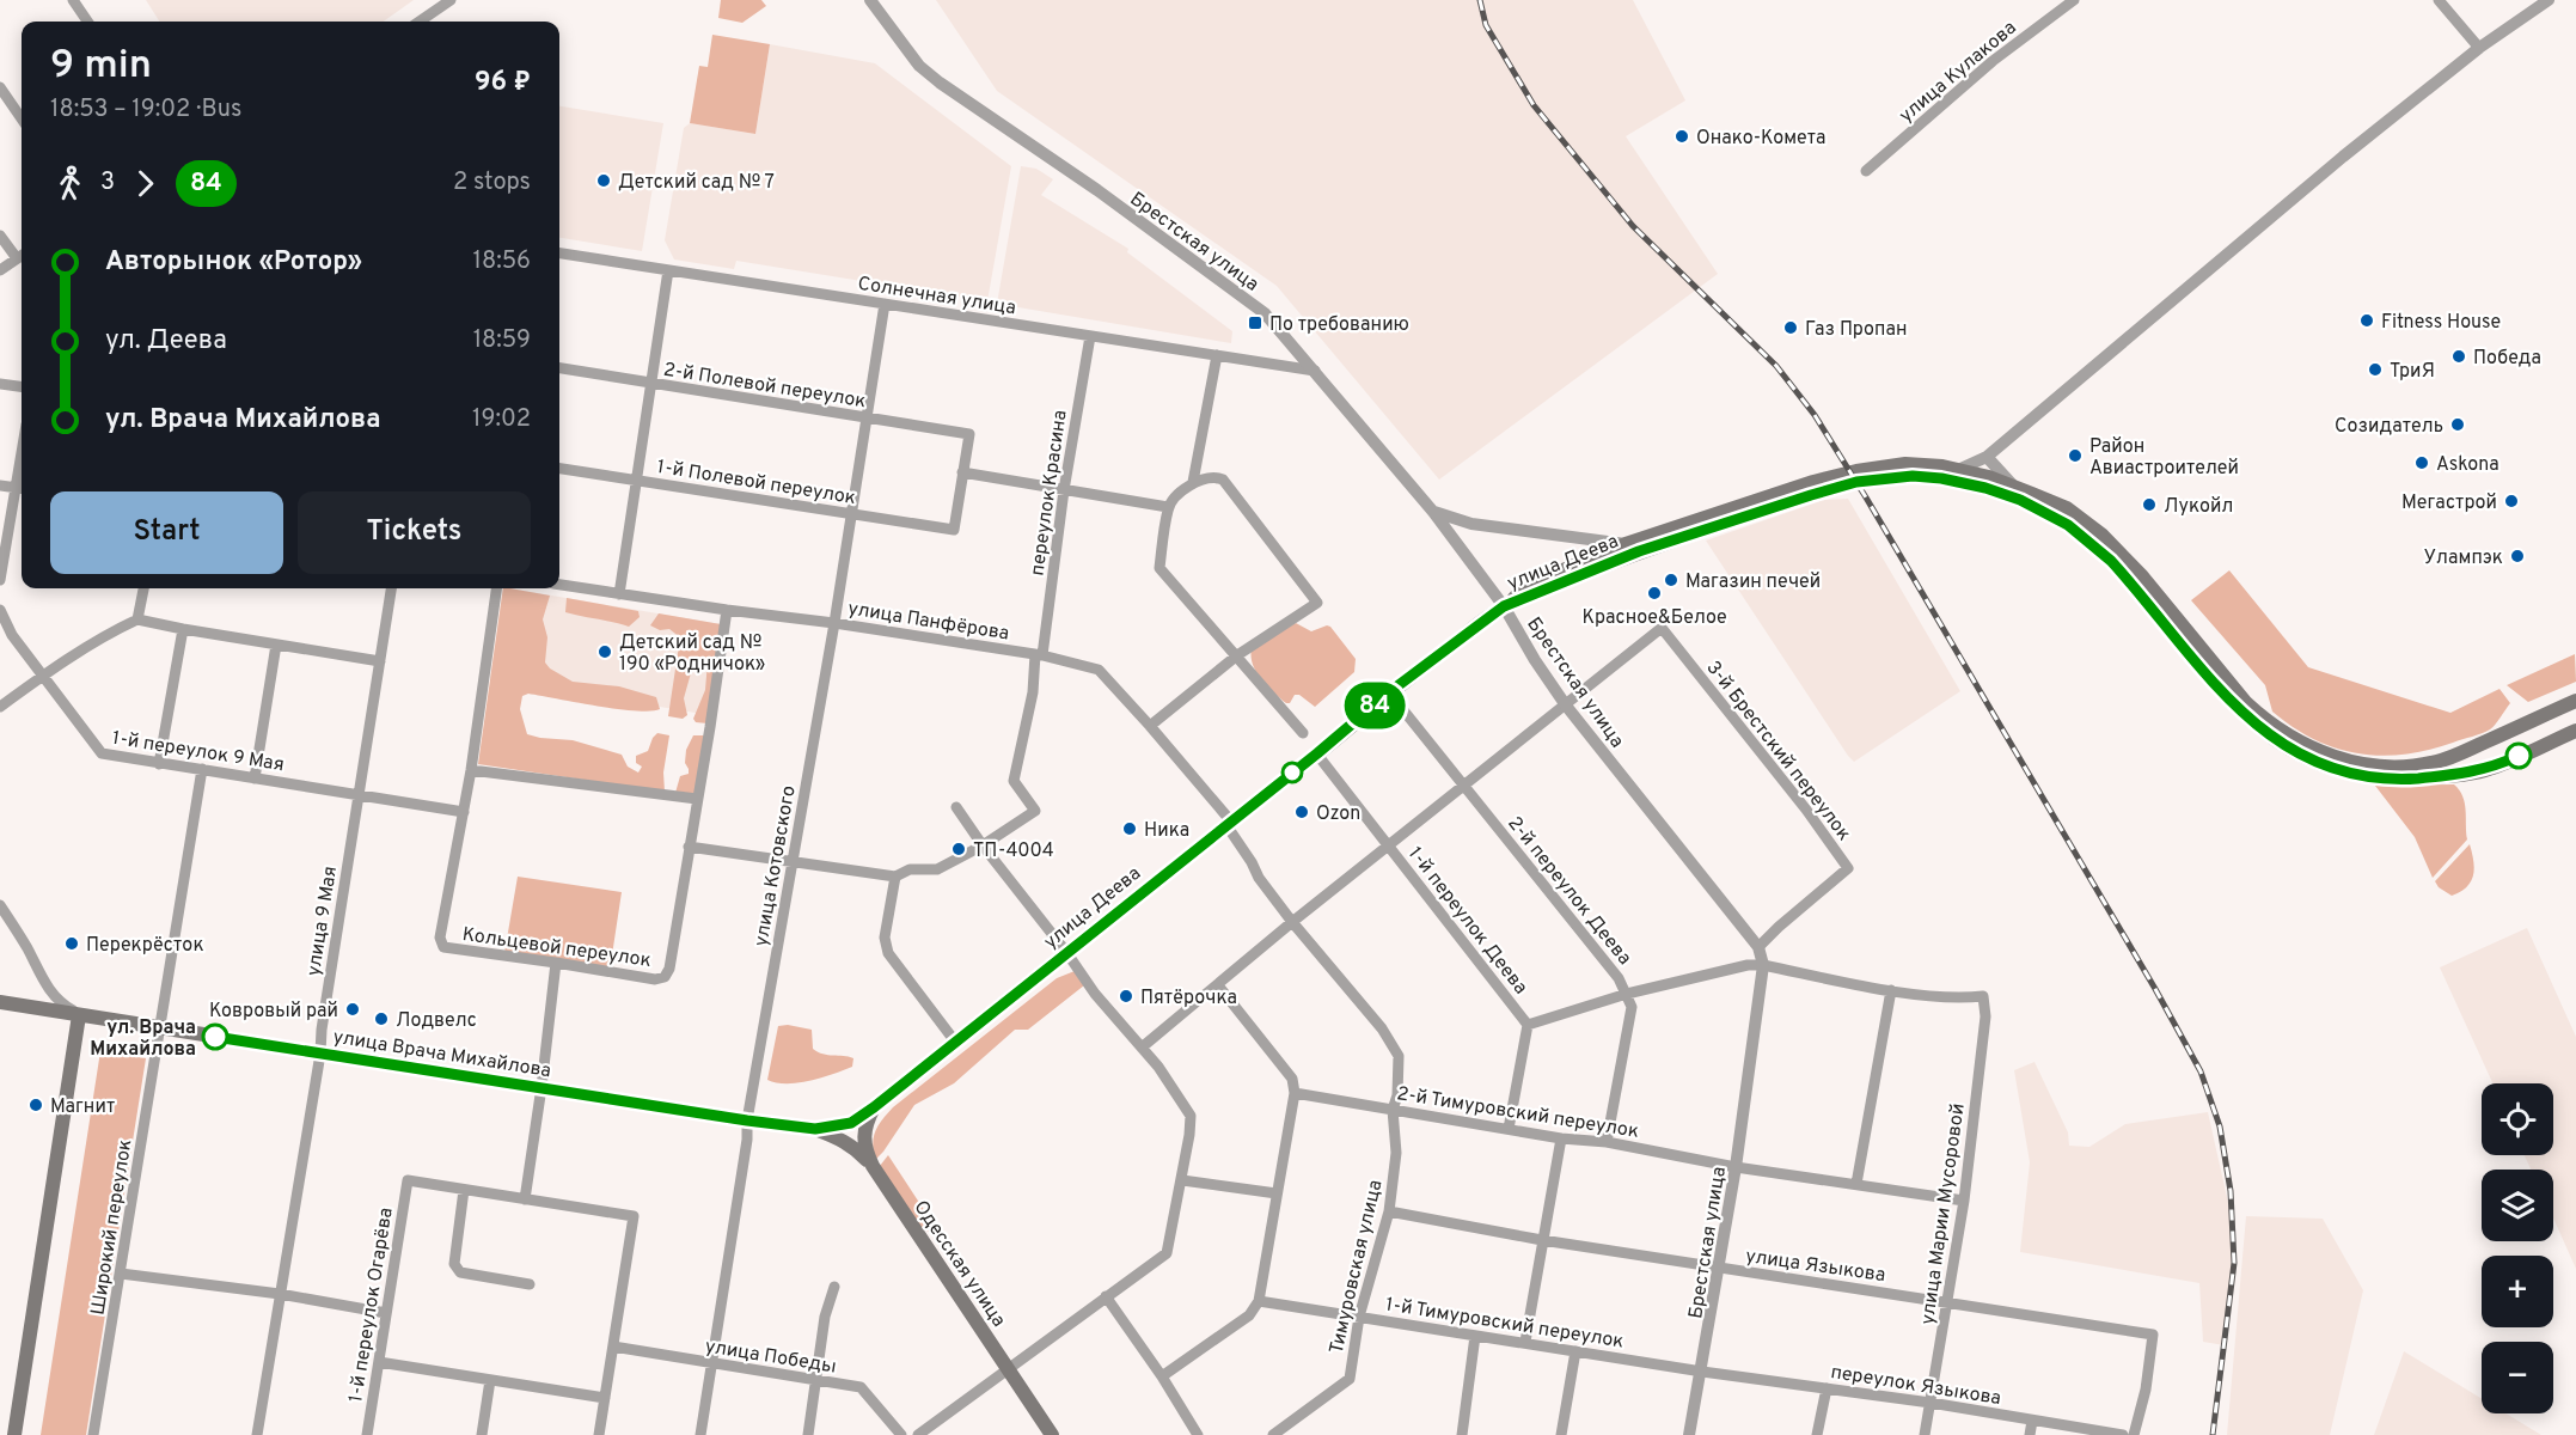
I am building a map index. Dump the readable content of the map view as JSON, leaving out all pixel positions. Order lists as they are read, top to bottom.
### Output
{
  "streets": {
    "main road": ["улица Деева", "улица Врача Михайлова", "Одесская улица"],
    "street": [
      "улица Кулакова",
      "Брестская улица",
      "Солнечная улица",
      "2-й Полевой переулок",
      "1-й Полевой переулок",
      "переулок Красина",
      "улица Панфёрова",
      "1-й переулок 9 Мая",
      "3-й Брестский переулок",
      "улица Котовского",
      "2-й переулок Деева",
      "1-й переулок Деева",
      "улица 9 Мая",
      "Кольцевой переулок",
      "2-й Тимуровский переулок",
      "улица Марии Мусоровой",
      "Широкий переулок",
      "улица Языкова",
      "Тимуровская улица",
      "1-й переулок Огарёва",
      "1-й Тимуровский переулок",
      "улица Победы",
      "переулок Языкова"
    ]
  },
  "crossings": [
    ["Брестская улица", "Солнечная улица"],
    ["Брестская улица", "улица Деева"],
    ["Брестская улица", "3-й Брестский переулок"],
    ["Брестская улица", "2-й Тимуровский переулок"],
    ["Брестская улица", "улица Языкова"],
    ["Брестская улица", "1-й Тимуровский переулок"],
    ["Брестская улица", "переулок Языкова"],
    ["Солнечная улица", "переулок Красина"],
    ["Солнечная улица", "улица Котовского"],
    ["2-й Полевой переулок", "1-й Полевой переулок"],
    ["2-й Полевой переулок", "улица Котовского"],
    ["1-й Полевой переулок", "улица Котовского"],
    ["переулок Красина", "улица Панфёрова"],
    ["улица Деева", "улица Панфёрова"],
    ["улица Деева", "2-й переулок Деева"],
    ["улица Деева", "1-й переулок Деева"],
    ["улица Деева", "улица Врача Михайлова"],
    ["улица Деева", "Одесская улица"],
    ["улица Деева", "Тимуровская улица"],
    ["улица Панфёрова", "улица Котовского"],
    ["улица Панфёрова", "Кольцевой переулок"],
    ["улица Панфёрова", "Тимуровская улица"],
    ["1-й переулок 9 Мая", "улица 9 Мая"],
    ["1-й переулок 9 Мая", "Кольцевой переулок"],
    ["1-й переулок 9 Мая", "Широкий переулок"],
    ["улица Котовского", "улица Врача Михайлова"],
    ["улица Котовского", "улица Победы"],
    ["2-й переулок Деева", "2-й Тимуровский переулок"],
    ["улица 9 Мая", "улица Врача Михайлова"],
    ["улица Врача Михайлова", "Широкий переулок"],
    ["улица Врача Михайлова", "Одесская улица"],
    ["2-й Тимуровский переулок", "улица Марии Мусоровой"],
    ["2-й Тимуровский переулок", "Тимуровская улица"],
    ["улица Марии Мусоровой", "улица Языкова"],
    ["улица Марии Мусоровой", "переулок Языкова"],
    ["улица Языкова", "Тимуровская улица"],
    ["Тимуровская улица", "1-й Тимуровский переулок"],
    ["1-й Тимуровский переулок", "переулок Языкова"]
  ],
  "places": {
    "other": [
      "Онако-Комета",
      "Детский сад № 7",
      "Fitness House",
      "Газ Пропан",
      "Победа",
      "ТриЯ",
      "Созидатель",
      "Район Авиастроителей",
      "Askona",
      "Мегастрой",
      "Лукойл",
      "Улампэк",
      "Магазин печей",
      "Красное&Белое",
      "Детский сад № 190 «Родничок»",
      "Ozon",
      "Ника",
      "ТП-4004",
      "Перекрёсток",
      "Пятёрочка",
      "Ковровый рай",
      "Лодвелс",
      "ул. Врача Михайлова",
      "Магнит"
    ],
    "transit": ["По требованию"]
  },
  "lines": ["bus line 84"],
  "page": {
    "on_map": "84",
    "heading": ["9 min", "18:53 – 19:02 · Bus", "96 ₽"],
    "legs": ["3", "84", "2 stops"],
    "list": [
      {
        "name": "Авторынок «Ротор»",
        "value": "18:56"
      },
      {
        "name": "ул. Деева",
        "value": "18:59"
      },
      {
        "name": "ул. Врача Михайлова",
        "value": "19:02"
      }
    ],
    "buttons": ["Start", "Tickets"],
    "map_buttons": ["+", "−"]
  }
}
